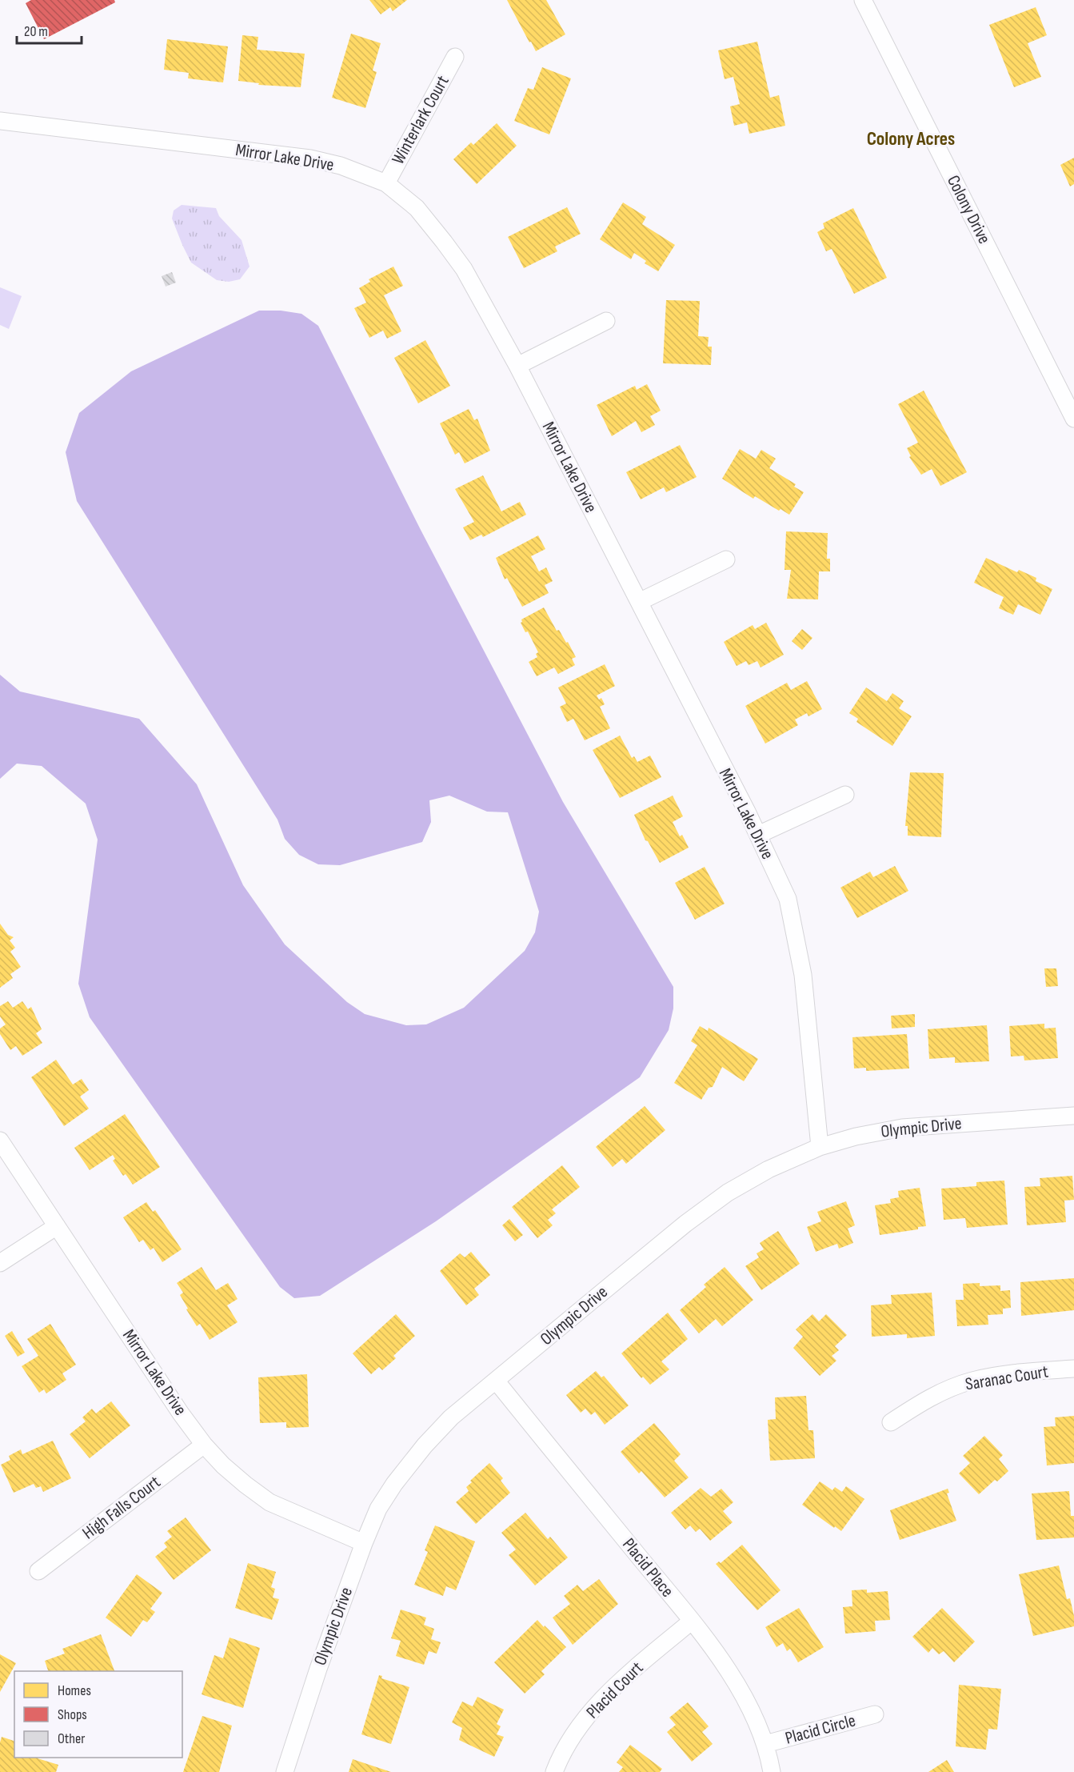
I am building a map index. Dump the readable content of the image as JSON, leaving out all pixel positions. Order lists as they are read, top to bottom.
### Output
{
  "streets": {
    "street": [
      "Winterlark Court",
      "Mirror Lake Drive",
      "Colony Drive",
      "Olympic Drive",
      "Saranac Court",
      "High Falls Court",
      "Placid Place",
      "Placid Court",
      "Placid Circle"
    ]
  },
  "crossings": [
    ["Winterlark Court", "Mirror Lake Drive"],
    ["Mirror Lake Drive", "Olympic Drive"],
    ["Mirror Lake Drive", "High Falls Court"],
    ["Olympic Drive", "Placid Place"],
    ["Placid Place", "Placid Court"],
    ["Placid Place", "Placid Circle"]
  ],
  "districts": ["Colony Acres"],
  "legend": ["Homes", "Shops", "Other"],
  "scale_bar": "20 m"
}
